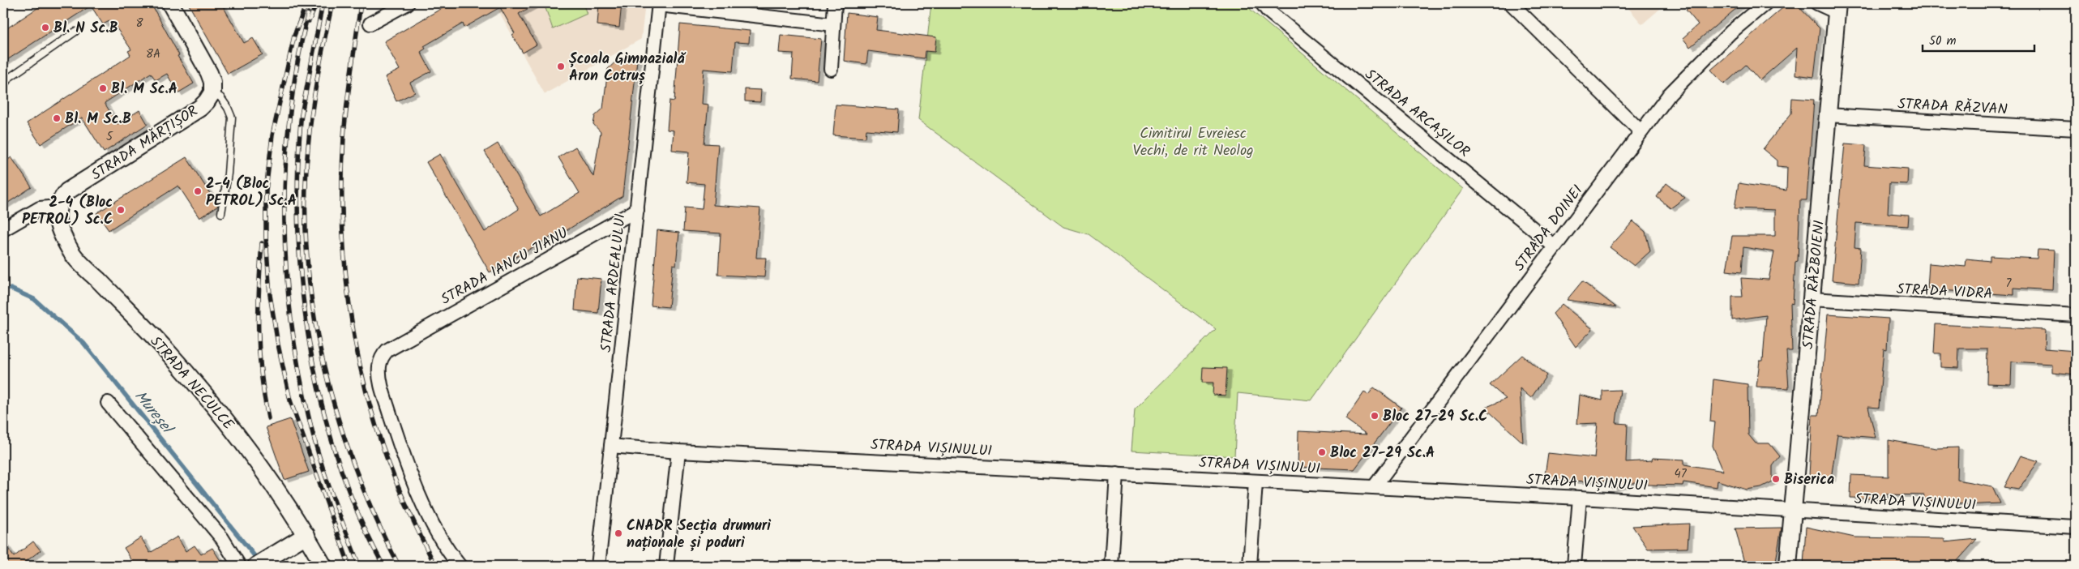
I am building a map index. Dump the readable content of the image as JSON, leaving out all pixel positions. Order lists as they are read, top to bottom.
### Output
{
  "streets": {
    "street": [
      "STRADA RĂZVAN",
      "STRADA ARCAȘILOR",
      "STRADA MĂRȚIȘOR",
      "STRADA DOINEI",
      "STRADA IANCU JIANU",
      "STRADA ARDEALULUI",
      "STRADA RĂZBOIENI",
      "STRADA VIDRA",
      "STRADA NECULCE",
      "STRADA VIȘINULUI"
    ]
  },
  "crossings": [
    ["STRADA RĂZVAN", "STRADA RĂZBOIENI"],
    ["STRADA ARCAȘILOR", "STRADA DOINEI"],
    ["STRADA MĂRȚIȘOR", "STRADA NECULCE"],
    ["STRADA DOINEI", "STRADA VIȘINULUI"],
    ["STRADA IANCU JIANU", "STRADA ARDEALULUI"],
    ["STRADA ARDEALULUI", "STRADA VIȘINULUI"],
    ["STRADA RĂZBOIENI", "STRADA VIDRA"],
    ["STRADA RĂZBOIENI", "STRADA VIȘINULUI"]
  ],
  "water": ["Mureșel"],
  "parks": ["Cimitirul Evreiesc Vechi, de rit Neolog"],
  "places": [
    "Bl. N Sc.B",
    "Școala Gimnazială Aron Cotruș",
    "Bl. M Sc.A",
    "Bl. M Sc.B",
    "2-4 (Bloc PETROL) Sc.A",
    "2-4 (Bloc PETROL) Sc.C",
    "Bloc 27-29 Sc.C",
    "Bloc 27-29 Sc.A",
    "Biserica",
    "CNADR Secția drumuri naționale și poduri"
  ],
  "house_numbers": [
    "8",
    "8A",
    "5",
    "7",
    "47"
  ],
  "scale_bar": "50 m"
}
